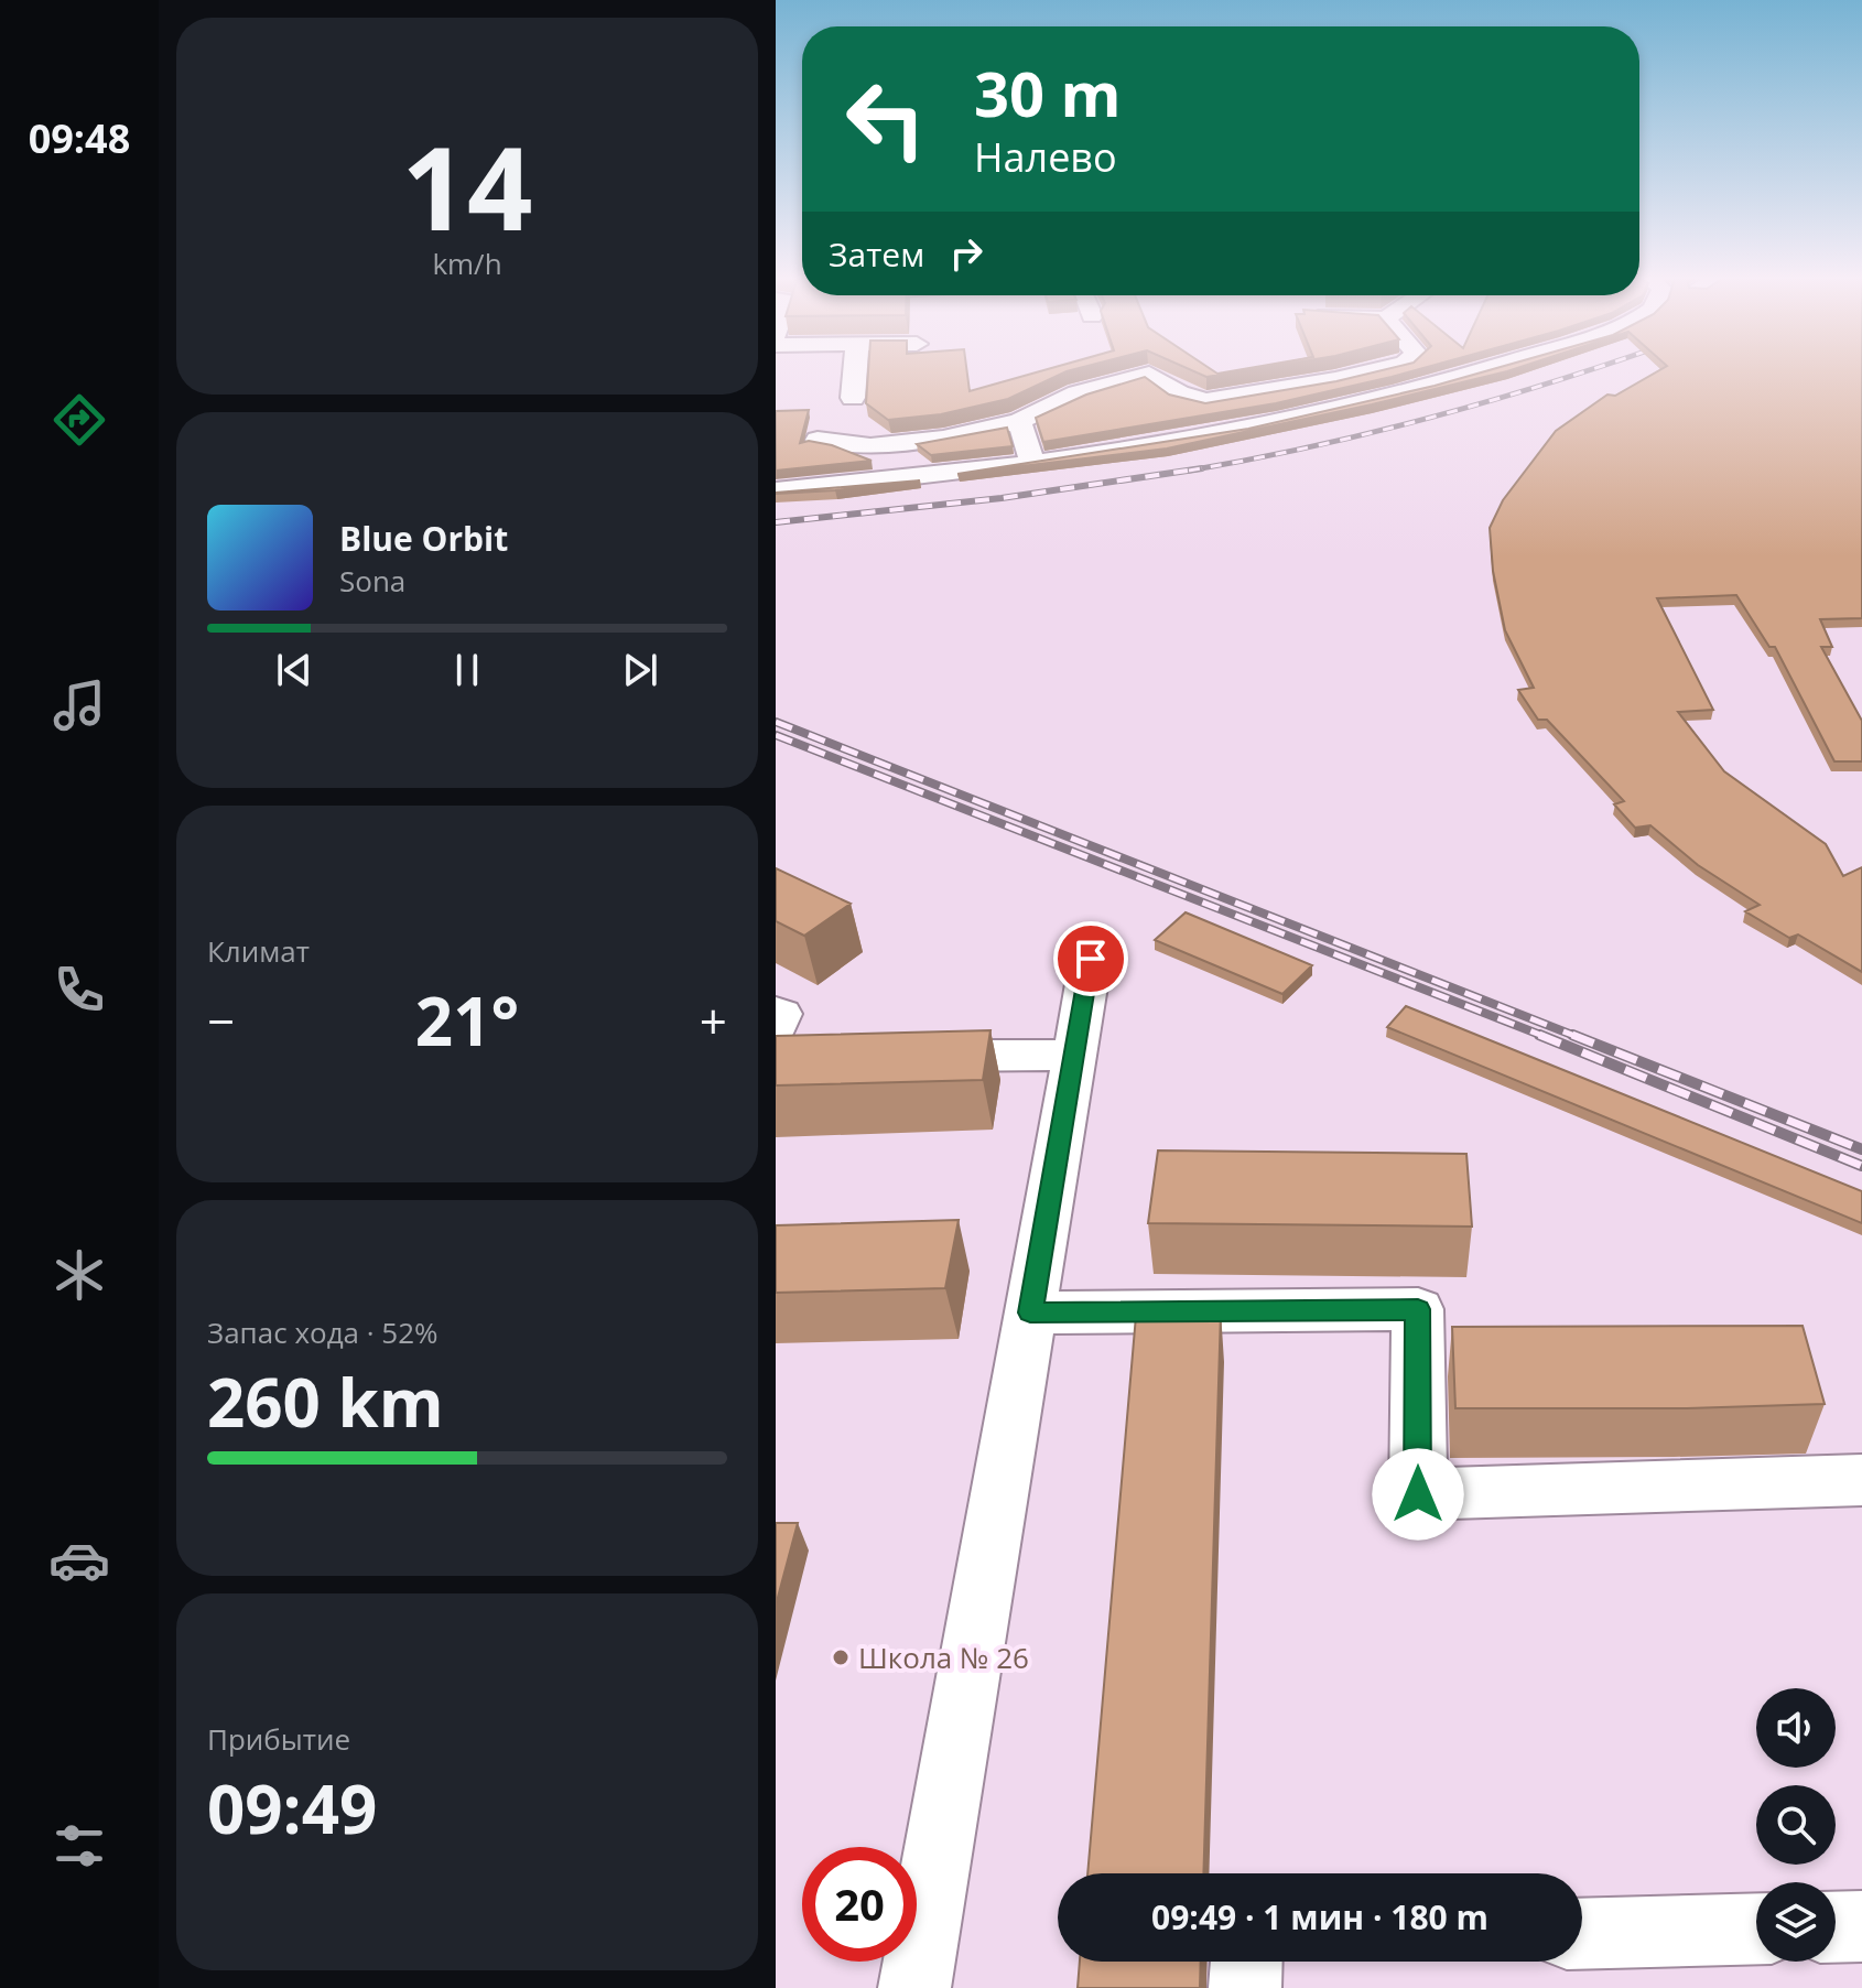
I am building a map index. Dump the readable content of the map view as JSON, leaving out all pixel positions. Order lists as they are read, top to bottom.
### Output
{
  "places": ["Школа № 26"],
  "page": {
    "tabs": "09:48",
    "tile": [
      ["14", "km/h"],
      "Климат",
      ["Запас хода · 52%", "260 km"],
      ["Прибытие", "09:49"]
    ],
    "turn": ["30 m", "Налево"],
    "then": "Затем",
    "song": ["Blue Orbit", "Sona"],
    "heat": ["−", "21°", "+"],
    "limit": "20",
    "trip": "09:49 · 1 мин · 180 m"
  }
}
